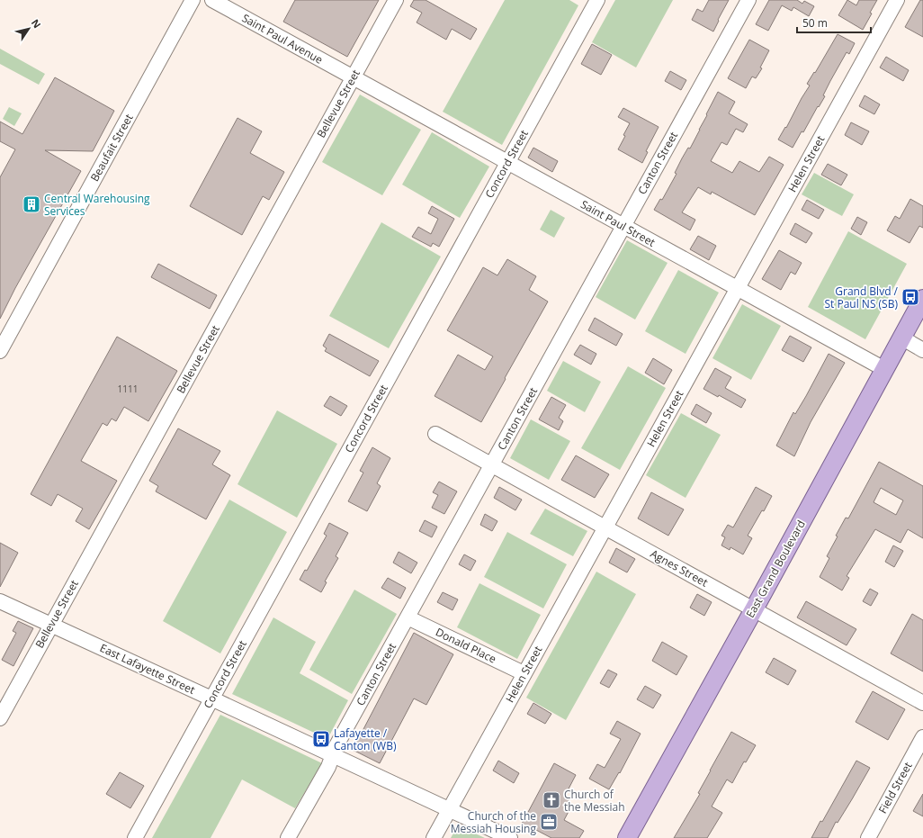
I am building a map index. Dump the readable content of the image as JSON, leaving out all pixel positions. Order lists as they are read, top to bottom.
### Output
{
  "streets": {
    "main road": ["East Grand Boulevard"],
    "street": [
      "Saint Paul Avenue",
      "Bellevue Street",
      "Beaufait Street",
      "Canton Street",
      "Concord Street",
      "Helen Street",
      "Saint Paul Street",
      "Agnes Street",
      "Donald Place",
      "East Lafayette Street",
      "Field Street"
    ]
  },
  "crossings": [
    ["Saint Paul Avenue", "Bellevue Street"],
    ["Saint Paul Avenue", "Saint Paul Street"],
    ["Bellevue Street", "Saint Paul Street"],
    ["Bellevue Street", "East Lafayette Street"],
    ["Canton Street", "Saint Paul Street"],
    ["Canton Street", "Agnes Street"],
    ["Canton Street", "Donald Place"],
    ["Canton Street", "East Lafayette Street"],
    ["Concord Street", "Saint Paul Street"],
    ["Concord Street", "East Lafayette Street"],
    ["Helen Street", "Saint Paul Street"],
    ["Helen Street", "Agnes Street"],
    ["Helen Street", "Donald Place"],
    ["Helen Street", "East Lafayette Street"],
    ["Saint Paul Street", "East Grand Boulevard"],
    ["Agnes Street", "East Grand Boulevard"]
  ],
  "places": {
    "building": ["Central Warehousing Services"],
    "bus stop": ["Grand Blvd / St Paul NS (SB)", "Lafayette / Canton (WB)"],
    "church": ["Church of the Messiah"],
    "office": ["Church of the Messiah Housing"]
  },
  "house_numbers": ["1111"],
  "scale_bar": "50 m",
  "north": "top right"
}
